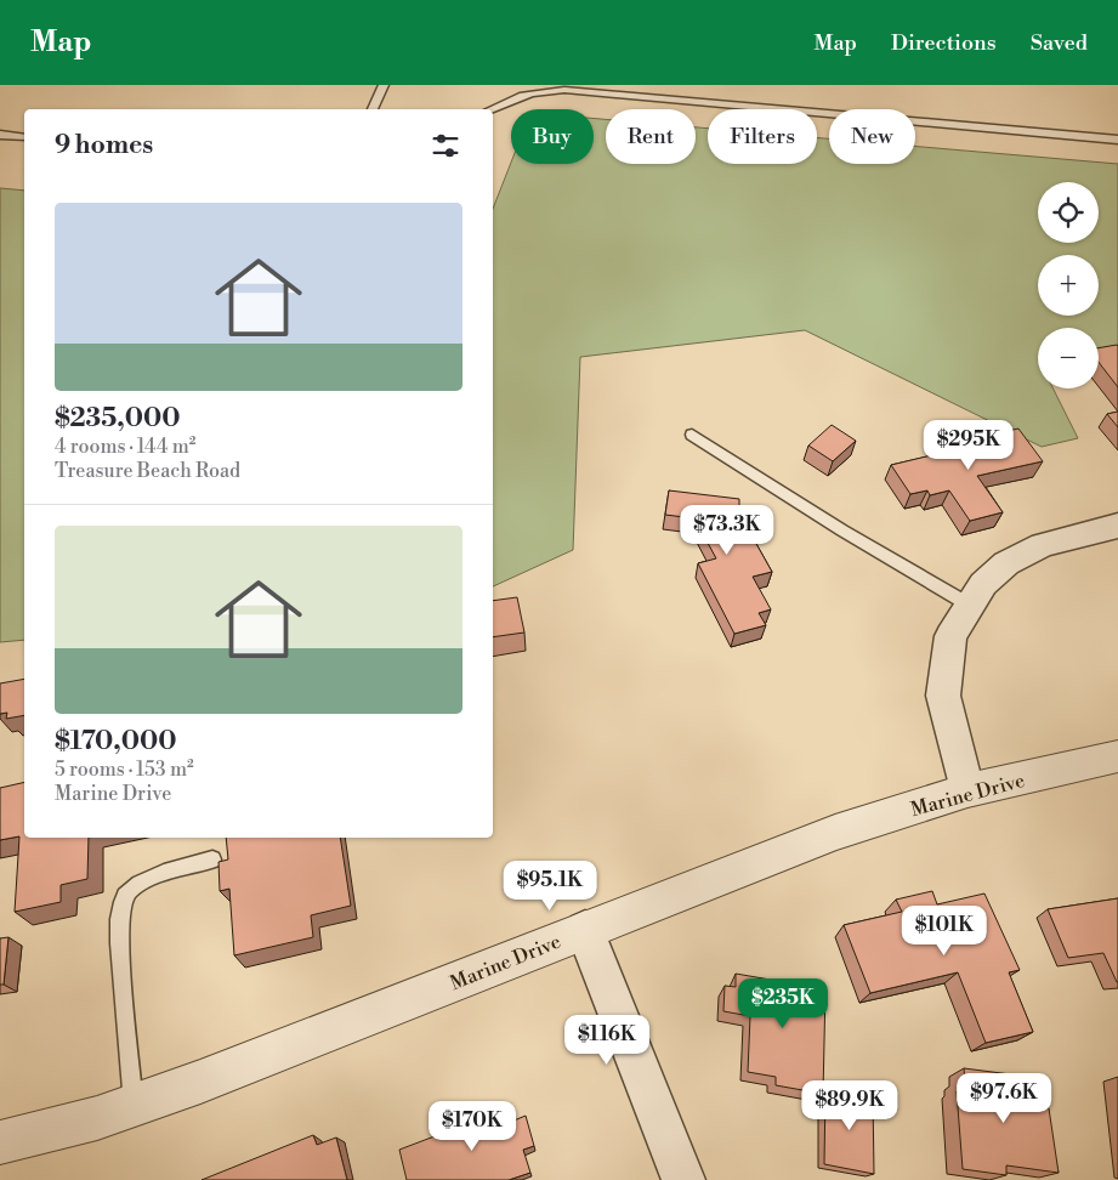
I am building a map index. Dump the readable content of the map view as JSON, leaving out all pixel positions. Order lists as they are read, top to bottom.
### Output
{
  "streets": {
    "street": ["Marine Drive"]
  },
  "page": {
    "header": "Map",
    "nav": ["Map", "Directions", "Saved"],
    "chip": [
      "Buy",
      "Rent",
      "Filters",
      "New"
    ],
    "heading": "9 homes",
    "map_buttons": ["+", "−"],
    "list": [
      {
        "name": "$235,000",
        "note": "4 rooms · 144 m² · Treasure Beach Road"
      },
      {
        "name": "$170,000",
        "note": "5 rooms · 153 m² · Marine Drive"
      }
    ],
    "price": [
      "$295K",
      "$73.3K",
      "$95.1K",
      "$101K",
      "$235K",
      "$116K",
      "$97.6K",
      "$89.9K",
      "$170K"
    ]
  }
}
